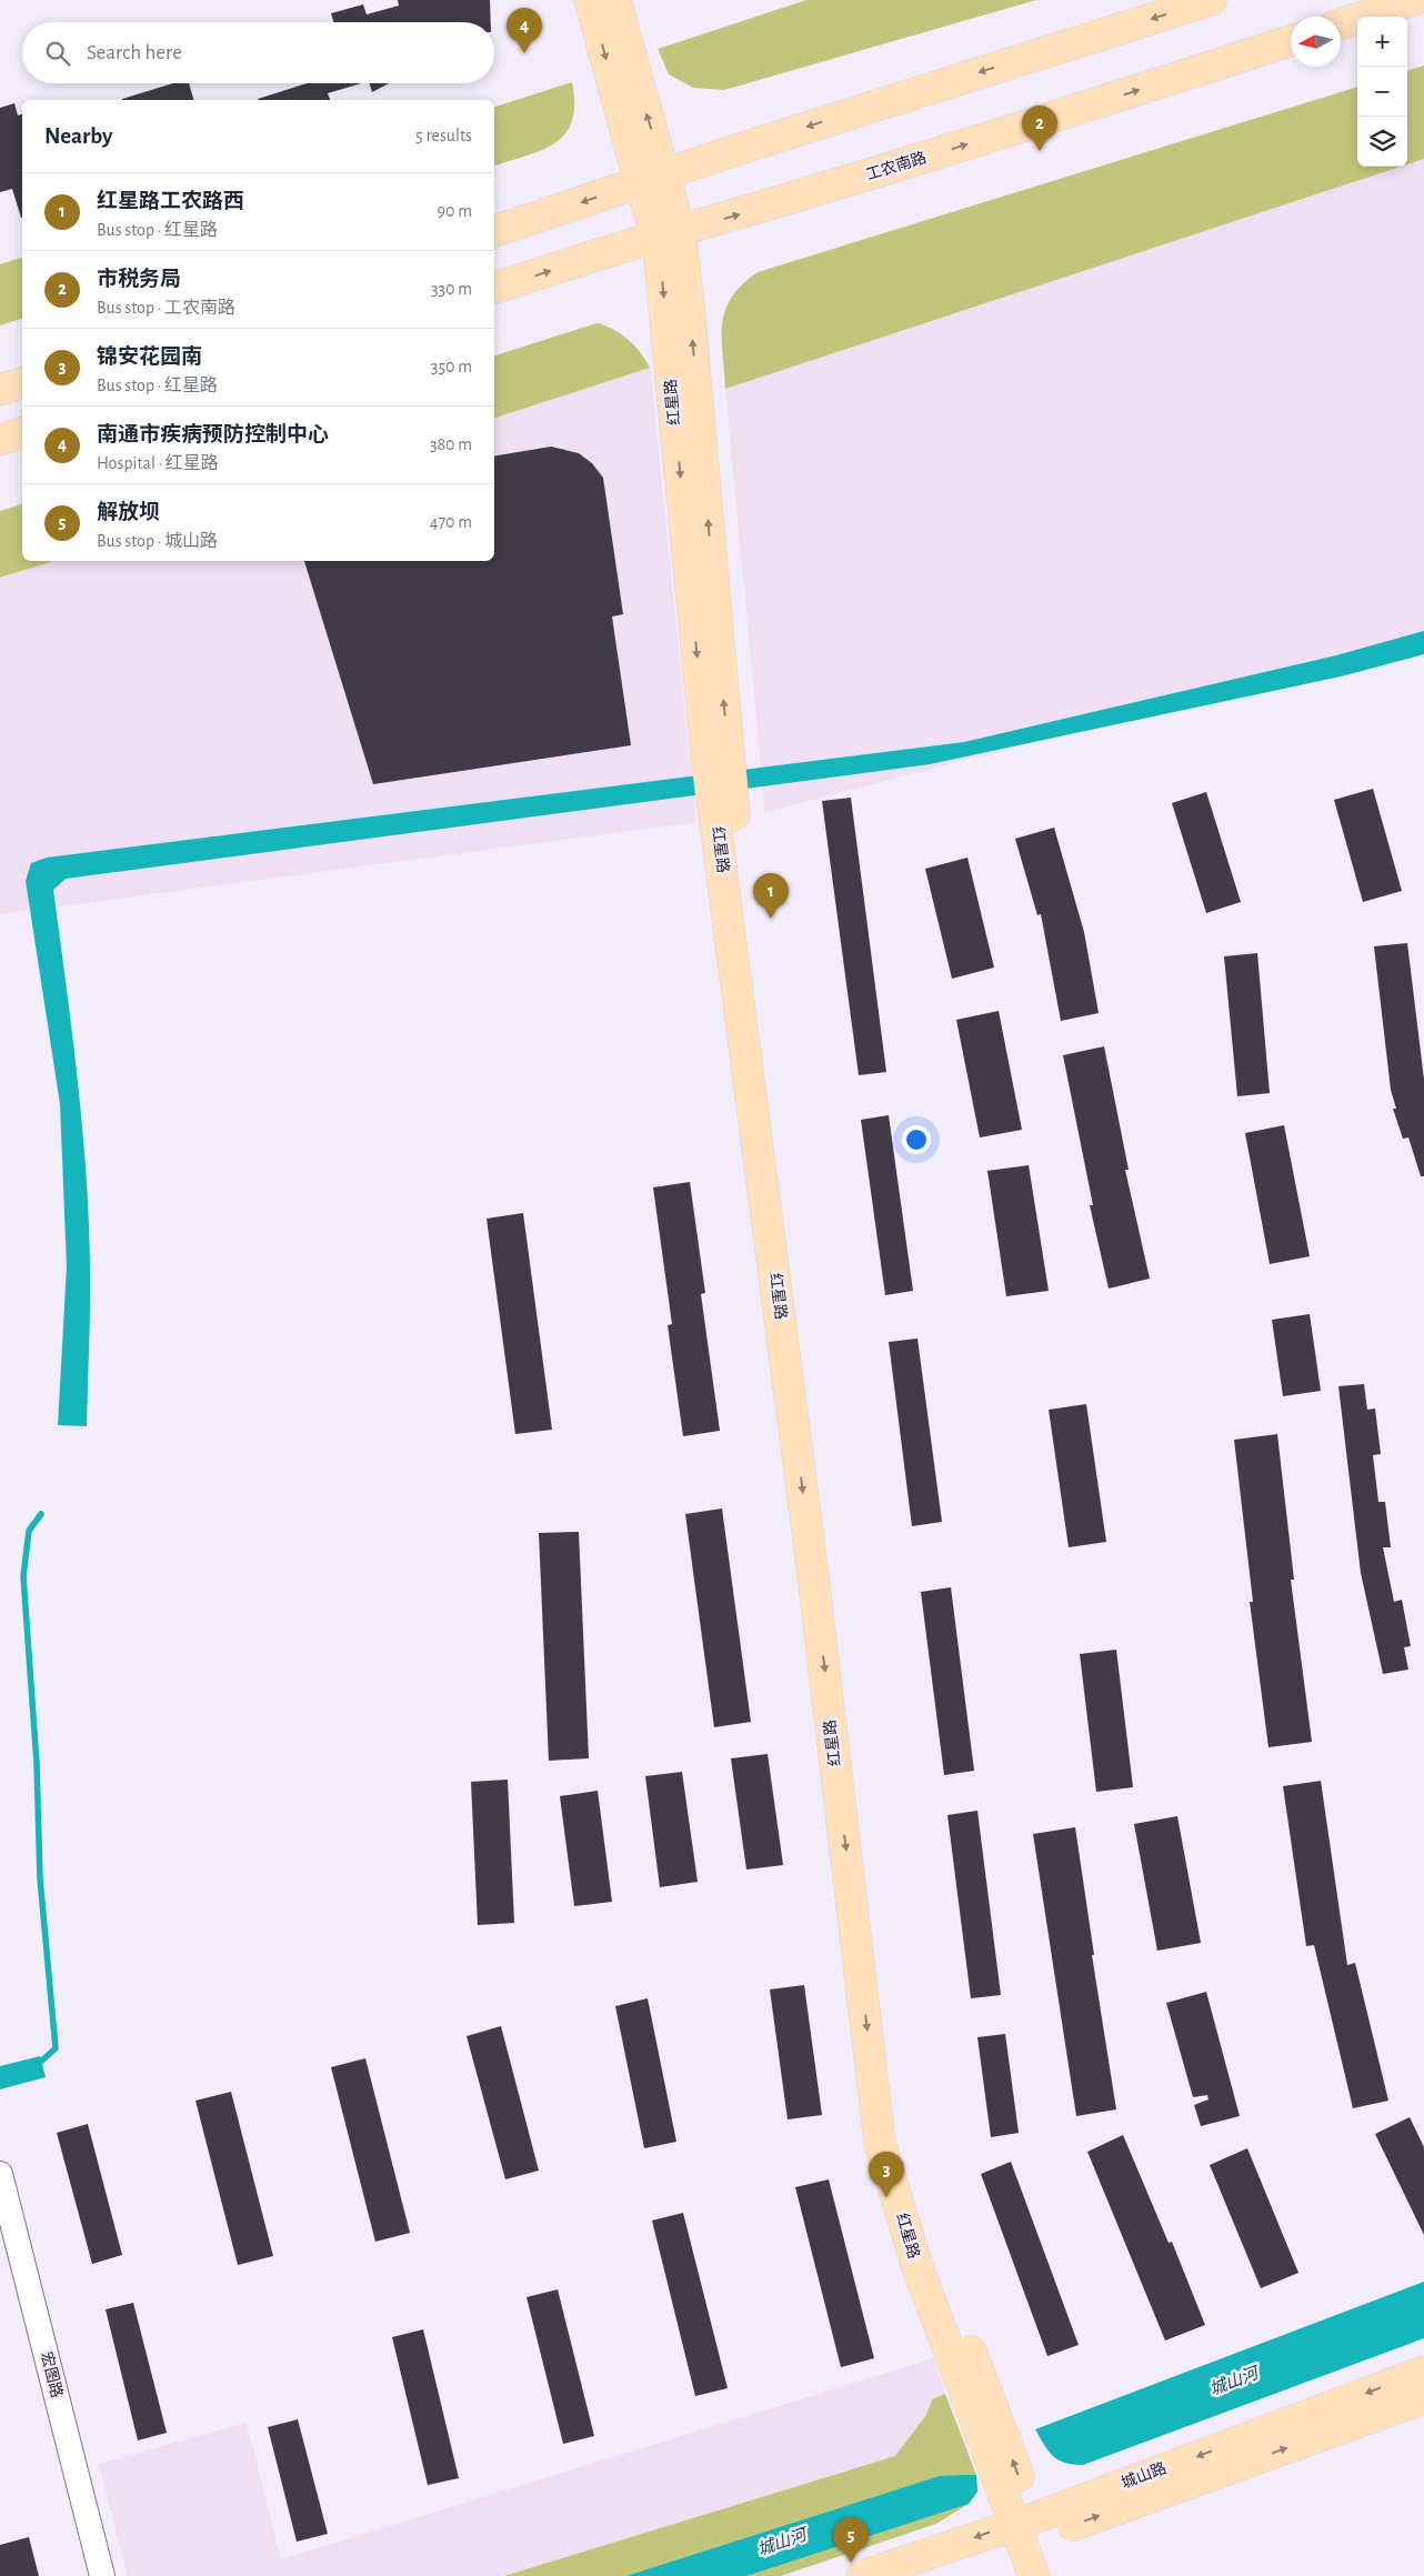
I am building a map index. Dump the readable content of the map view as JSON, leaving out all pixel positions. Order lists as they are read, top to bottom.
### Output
{
  "streets": {
    "main road": ["工农南路", "红星路", "城山路"],
    "street": ["宏图路"]
  },
  "crossings": [
    ["工农南路", "红星路"],
    ["红星路", "城山路"]
  ],
  "water": ["城山河"],
  "north": "left",
  "page": {
    "pins": [
      "4",
      "2",
      "1",
      "3",
      "5"
    ],
    "map_buttons": ["+", "−"],
    "search": "Search here",
    "heading": ["Nearby", "5 results"],
    "list": [
      {
        "mark": "1",
        "name": "红星路工农路西",
        "note": "Bus stop · 红星路",
        "value": "90 m"
      },
      {
        "mark": "2",
        "name": "市税务局",
        "note": "Bus stop · 工农南路",
        "value": "330 m"
      },
      {
        "mark": "3",
        "name": "锦安花园南",
        "note": "Bus stop · 红星路",
        "value": "350 m"
      },
      {
        "mark": "4",
        "name": "南通市疾病预防控制中心",
        "note": "Hospital · 红星路",
        "value": "380 m"
      },
      {
        "mark": "5",
        "name": "解放坝",
        "note": "Bus stop · 城山路",
        "value": "470 m"
      }
    ]
  }
}
